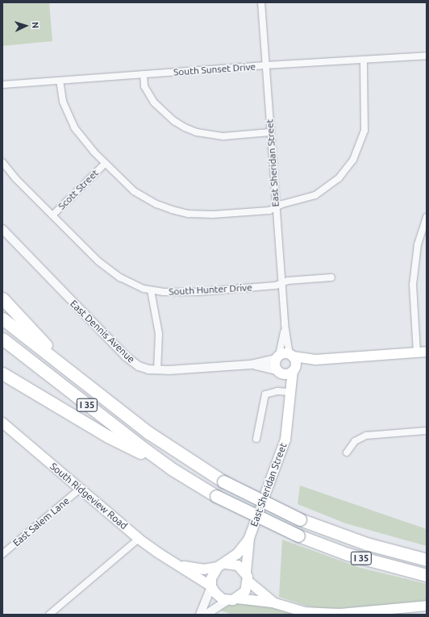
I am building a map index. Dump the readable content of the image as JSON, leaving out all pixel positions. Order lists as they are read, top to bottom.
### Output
{
  "streets": {
    "highway": ["I 35"],
    "main road": ["East Sheridan Street", "South Ridgeview Road"],
    "street": [
      "South Sunset Drive",
      "Scott Street",
      "South Hunter Drive",
      "East Dennis Avenue",
      "East Salem Lane"
    ]
  },
  "crossings": [
    ["South Sunset Drive", "East Sheridan Street"],
    ["East Sheridan Street", "South Hunter Drive"],
    ["East Sheridan Street", "East Dennis Avenue"],
    ["East Sheridan Street", "South Ridgeview Road"],
    ["Scott Street", "South Hunter Drive"],
    ["South Ridgeview Road", "East Salem Lane"]
  ],
  "north": "right"
}
